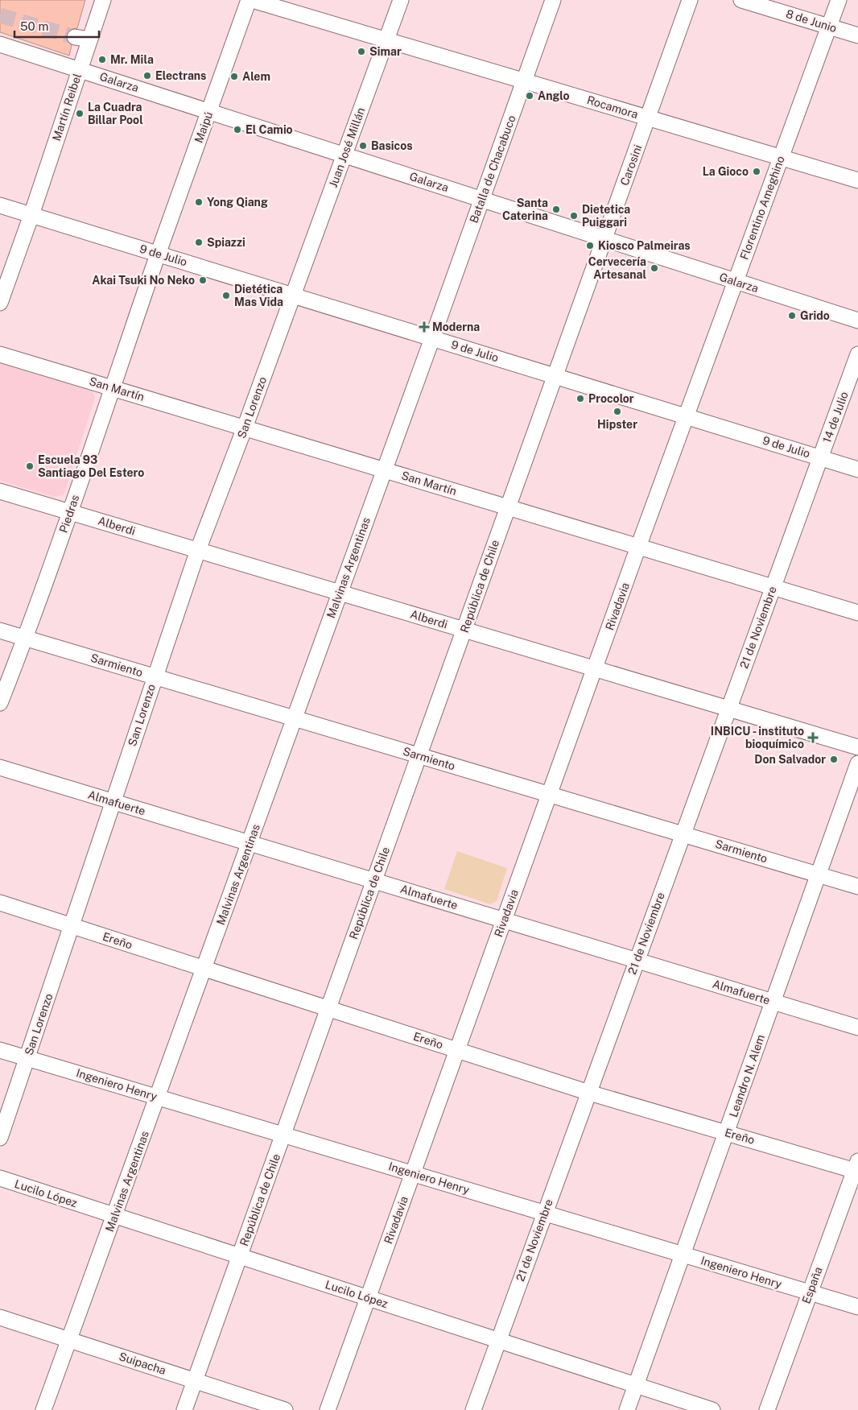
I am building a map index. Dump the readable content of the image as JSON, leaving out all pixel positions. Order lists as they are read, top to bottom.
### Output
{
  "streets": {
    "street": [
      "8 de Junio",
      "Galarza",
      "Martín Reibel",
      "Rocamora",
      "Maipú",
      "Juan José Millán",
      "Carosini",
      "Batalla de Chacabuco",
      "Florentino Ameghino",
      "9 de Julio",
      "San Martín",
      "San Lorenzo",
      "14 de Julio",
      "Piedras",
      "Alberdi",
      "Malvinas Argentinas",
      "República de Chile",
      "Rivadavia",
      "21 de Noviembre",
      "Sarmiento",
      "Almafuerte",
      "Ereño",
      "Leandro N. Alem",
      "Ingeniero Henry",
      "Lucilo López",
      "España",
      "Suipacha"
    ]
  },
  "crossings": [
    ["8 de Junio", "Florentino Ameghino"],
    ["Galarza", "Martín Reibel"],
    ["Galarza", "Maipú"],
    ["Galarza", "Juan José Millán"],
    ["Galarza", "Carosini"],
    ["Galarza", "Batalla de Chacabuco"],
    ["Galarza", "Florentino Ameghino"],
    ["Martín Reibel", "9 de Julio"],
    ["Rocamora", "Maipú"],
    ["Rocamora", "Juan José Millán"],
    ["Rocamora", "Carosini"],
    ["Rocamora", "Batalla de Chacabuco"],
    ["Rocamora", "Florentino Ameghino"],
    ["Maipú", "9 de Julio"],
    ["Maipú", "Piedras"],
    ["Juan José Millán", "9 de Julio"],
    ["Juan José Millán", "San Lorenzo"],
    ["Carosini", "9 de Julio"],
    ["Carosini", "República de Chile"],
    ["Batalla de Chacabuco", "9 de Julio"],
    ["Batalla de Chacabuco", "Malvinas Argentinas"],
    ["Florentino Ameghino", "9 de Julio"],
    ["Florentino Ameghino", "Rivadavia"],
    ["9 de Julio", "San Lorenzo"],
    ["9 de Julio", "14 de Julio"],
    ["9 de Julio", "Piedras"],
    ["9 de Julio", "Malvinas Argentinas"],
    ["9 de Julio", "República de Chile"],
    ["9 de Julio", "Rivadavia"],
    ["9 de Julio", "21 de Noviembre"],
    ["San Martín", "San Lorenzo"],
    ["San Martín", "Piedras"],
    ["San Martín", "Malvinas Argentinas"],
    ["San Martín", "República de Chile"],
    ["San Martín", "Rivadavia"],
    ["San Martín", "21 de Noviembre"],
    ["San Lorenzo", "Alberdi"],
    ["San Lorenzo", "Sarmiento"],
    ["San Lorenzo", "Almafuerte"],
    ["San Lorenzo", "Ereño"],
    ["San Lorenzo", "Ingeniero Henry"],
    ["14 de Julio", "21 de Noviembre"],
    ["Piedras", "Alberdi"],
    ["Piedras", "Sarmiento"],
    ["Alberdi", "Malvinas Argentinas"],
    ["Alberdi", "República de Chile"],
    ["Alberdi", "Rivadavia"],
    ["Alberdi", "21 de Noviembre"],
    ["Malvinas Argentinas", "Sarmiento"],
    ["Malvinas Argentinas", "Almafuerte"],
    ["Malvinas Argentinas", "Ereño"],
    ["Malvinas Argentinas", "Ingeniero Henry"],
    ["Malvinas Argentinas", "Lucilo López"],
    ["Malvinas Argentinas", "Suipacha"],
    ["República de Chile", "Sarmiento"],
    ["República de Chile", "Almafuerte"],
    ["República de Chile", "Ereño"],
    ["República de Chile", "Ingeniero Henry"],
    ["República de Chile", "Lucilo López"],
    ["República de Chile", "Suipacha"],
    ["Rivadavia", "Sarmiento"],
    ["Rivadavia", "Almafuerte"],
    ["Rivadavia", "Ereño"],
    ["Rivadavia", "Ingeniero Henry"],
    ["Rivadavia", "Lucilo López"],
    ["21 de Noviembre", "Sarmiento"],
    ["21 de Noviembre", "Almafuerte"],
    ["21 de Noviembre", "Ereño"],
    ["21 de Noviembre", "Ingeniero Henry"],
    ["21 de Noviembre", "Lucilo López"],
    ["Sarmiento", "Leandro N. Alem"],
    ["Almafuerte", "Leandro N. Alem"],
    ["Ereño", "Leandro N. Alem"],
    ["Ereño", "España"],
    ["Leandro N. Alem", "Ingeniero Henry"],
    ["Leandro N. Alem", "Lucilo López"],
    ["Ingeniero Henry", "España"]
  ],
  "places": {
    "other": [
      "Simar",
      "Mr. Mila",
      "Electrans",
      "Alem",
      "Anglo",
      "La Cuadra Billar Pool",
      "El Camio",
      "Basicos",
      "La Gioco",
      "Yong Qiang",
      "Santa Caterina",
      "Dietetica Puiggari",
      "Spiazzi",
      "Kiosco Palmeiras",
      "Cervecería Artesanal",
      "Akai Tsuki No Neko",
      "Dietética Mas Vida",
      "Grido",
      "Procolor",
      "Hipster",
      "Escuela 93 Santiago Del Estero",
      "Don Salvador"
    ],
    "health": ["Moderna", "INBICU - instituto bioquímico"]
  },
  "scale_bar": "50 m"
}
